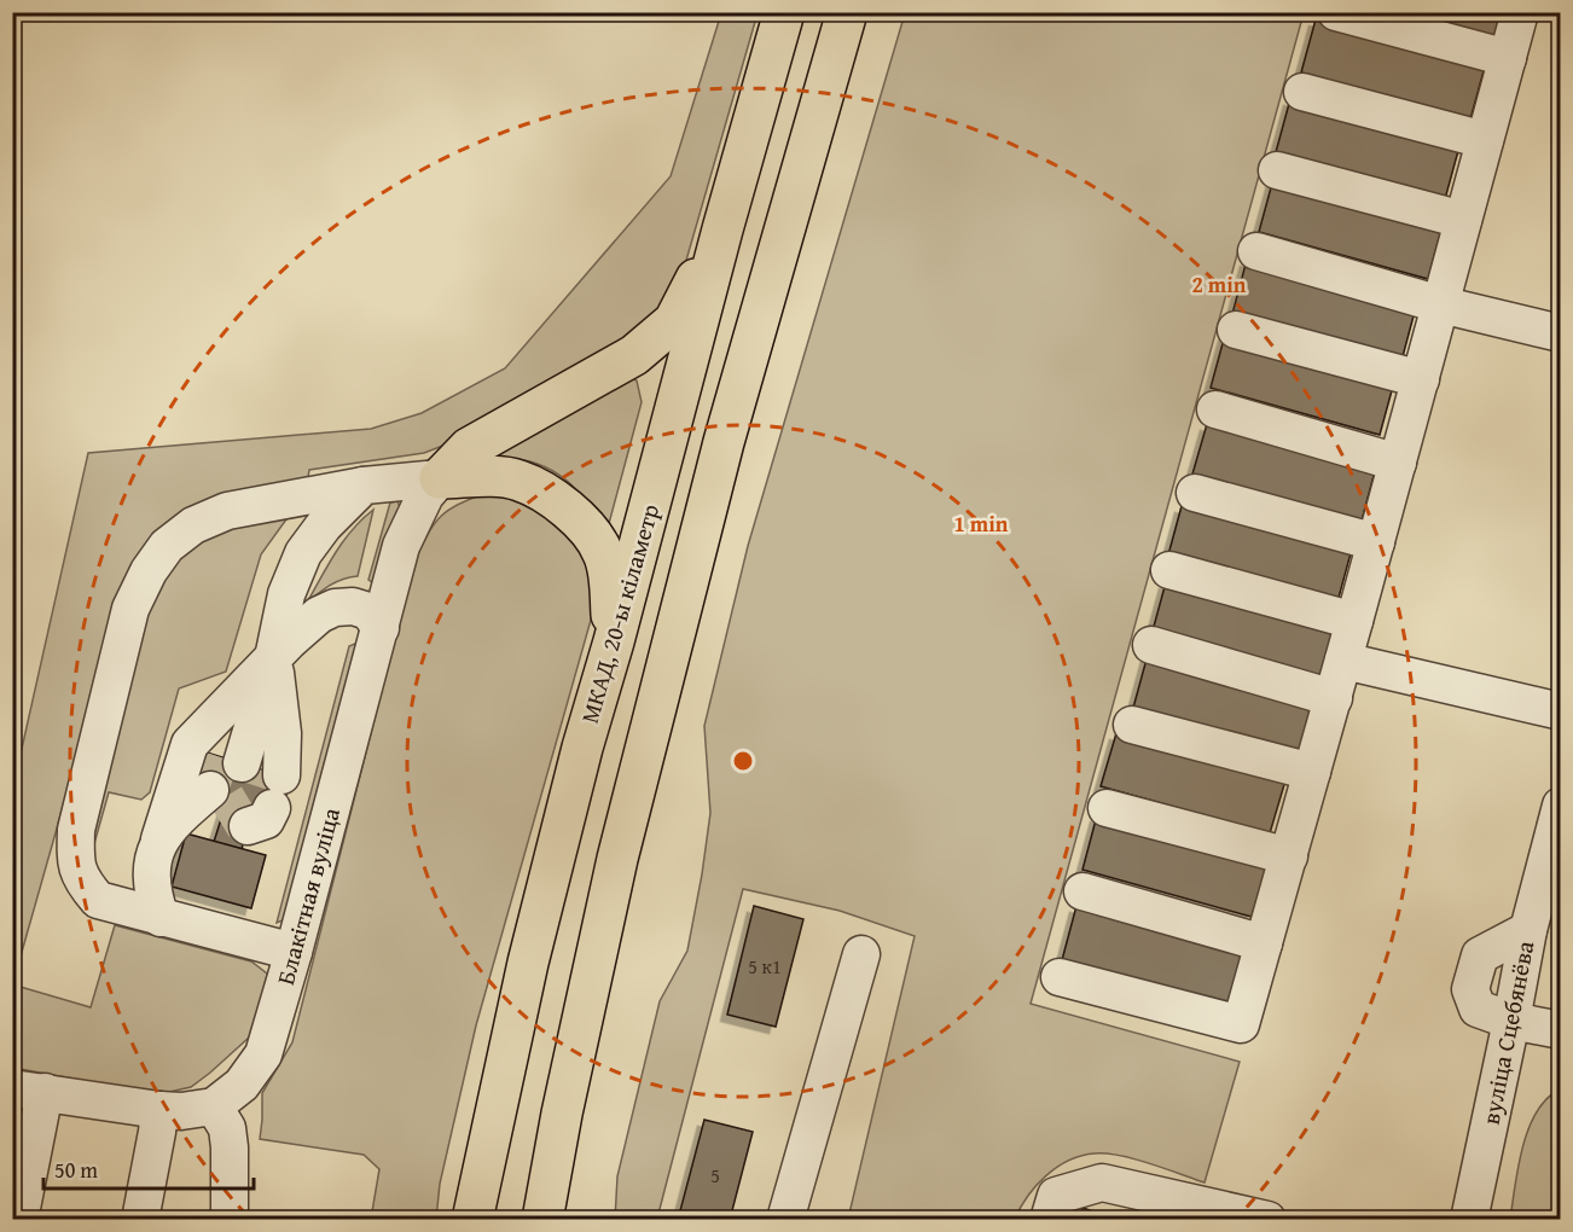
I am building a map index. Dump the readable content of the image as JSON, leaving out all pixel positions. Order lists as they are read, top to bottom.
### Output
{
  "streets": {
    "highway": ["МКАД, 20-ы кіламетр"],
    "street": ["Блакітная вуліца", "вуліца Сцебянёва"]
  },
  "house_numbers": ["5 к1", "5"],
  "scale_bar": "50 m",
  "rings": ["2 min", "1 min"]
}
